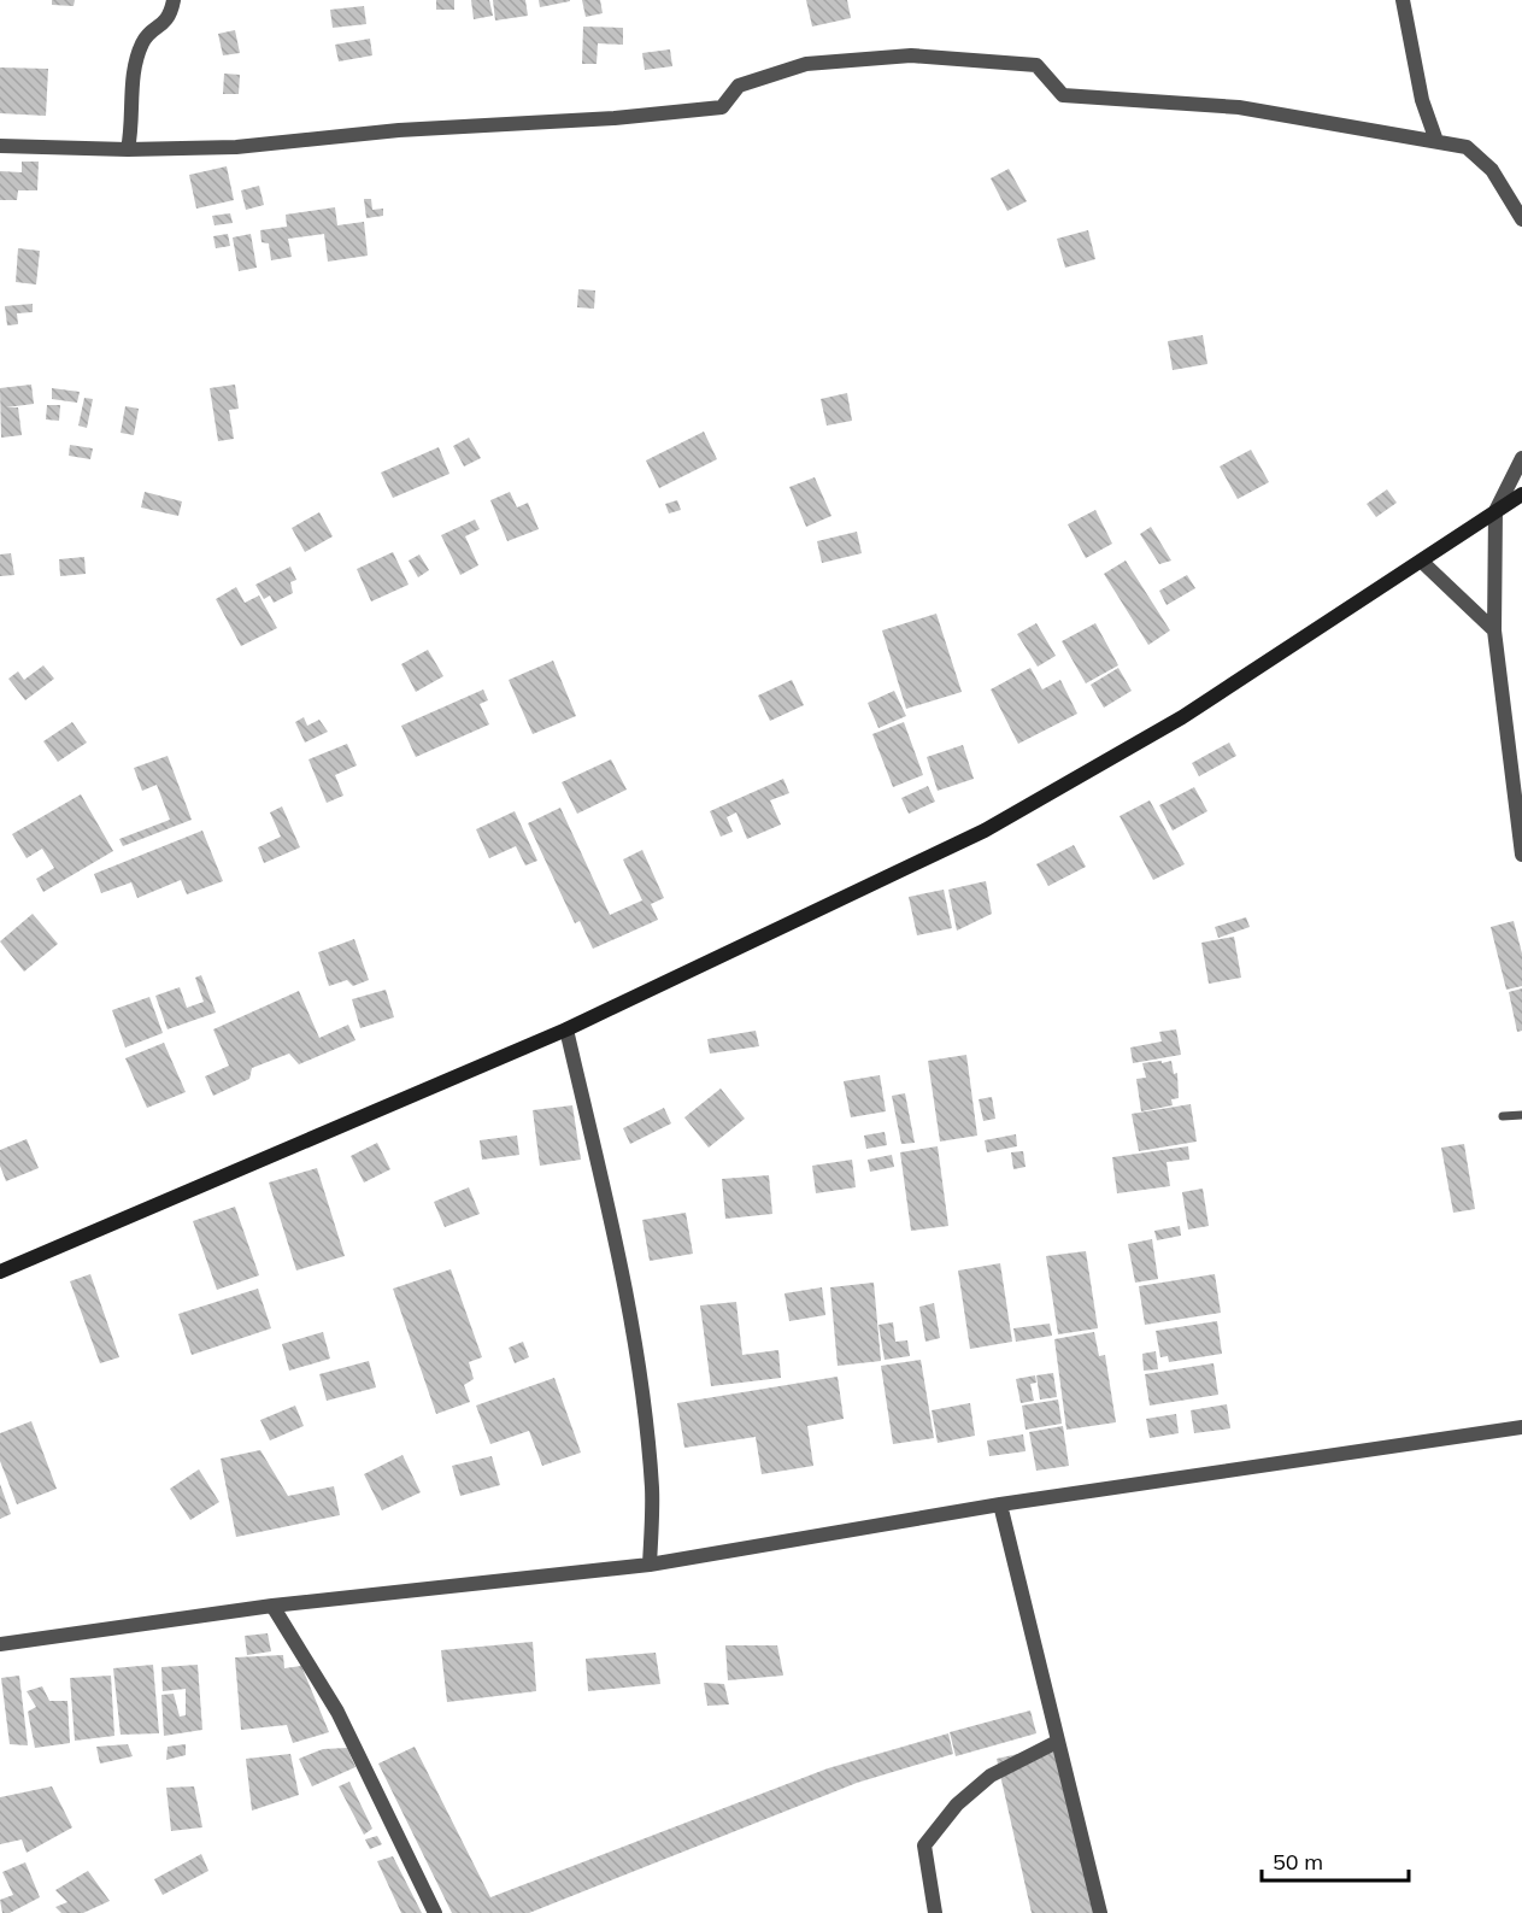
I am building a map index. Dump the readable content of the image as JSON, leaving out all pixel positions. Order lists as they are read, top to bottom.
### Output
{
  "scale_bar": "50 m"
}
